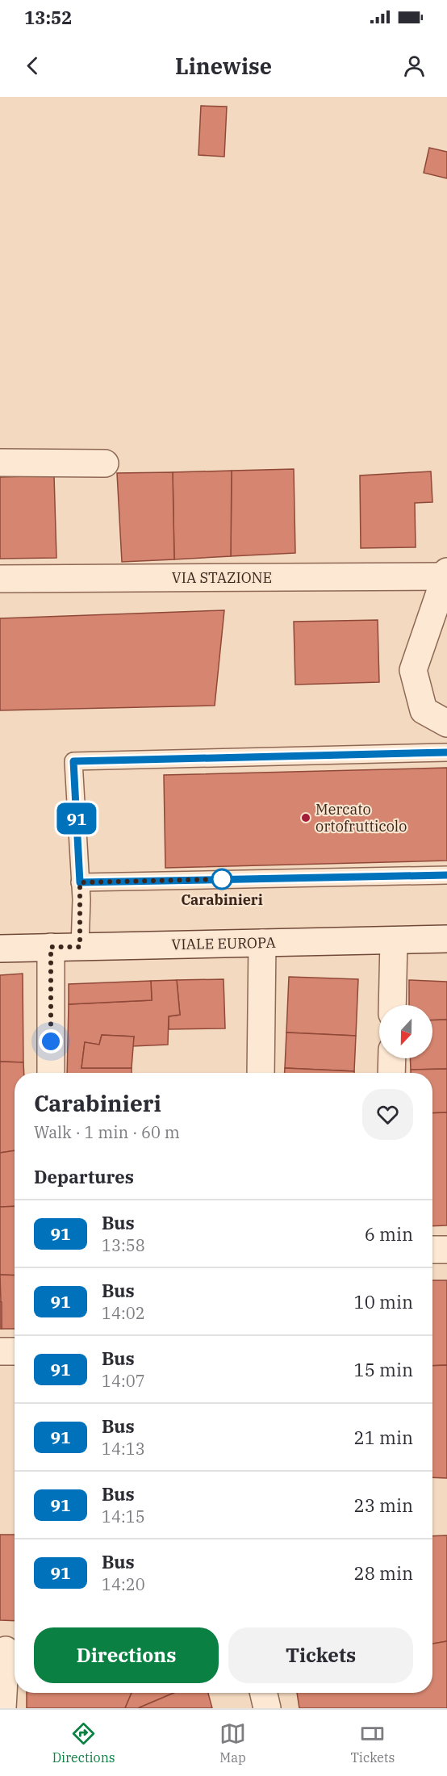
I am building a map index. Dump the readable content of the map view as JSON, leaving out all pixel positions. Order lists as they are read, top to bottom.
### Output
{
  "streets": {
    "street": ["VIA STAZIONE", "VIALE EUROPA"]
  },
  "places": ["Mercato ortofrutticolo", "Carabinieri"],
  "lines": ["bus line 91"],
  "north": "bottom",
  "page": {
    "status": "13:52",
    "header": "Linewise",
    "on_map": "91",
    "heading": [
      ["Carabinieri", "Walk · 1 min · 60 m"],
      "Departures"
    ],
    "list": [
      {
        "mark": "91",
        "name": "Bus",
        "note": "13:58",
        "value": "6 min"
      },
      {
        "mark": "91",
        "name": "Bus",
        "note": "14:02",
        "value": "10 min"
      },
      {
        "mark": "91",
        "name": "Bus",
        "note": "14:07",
        "value": "15 min"
      },
      {
        "mark": "91",
        "name": "Bus",
        "note": "14:13",
        "value": "21 min"
      },
      {
        "mark": "91",
        "name": "Bus",
        "note": "14:15",
        "value": "23 min"
      },
      {
        "mark": "91",
        "name": "Bus",
        "note": "14:20",
        "value": "28 min"
      }
    ],
    "buttons": ["Directions", "Tickets"],
    "tabs": ["Directions", "Map", "Tickets"]
  }
}
